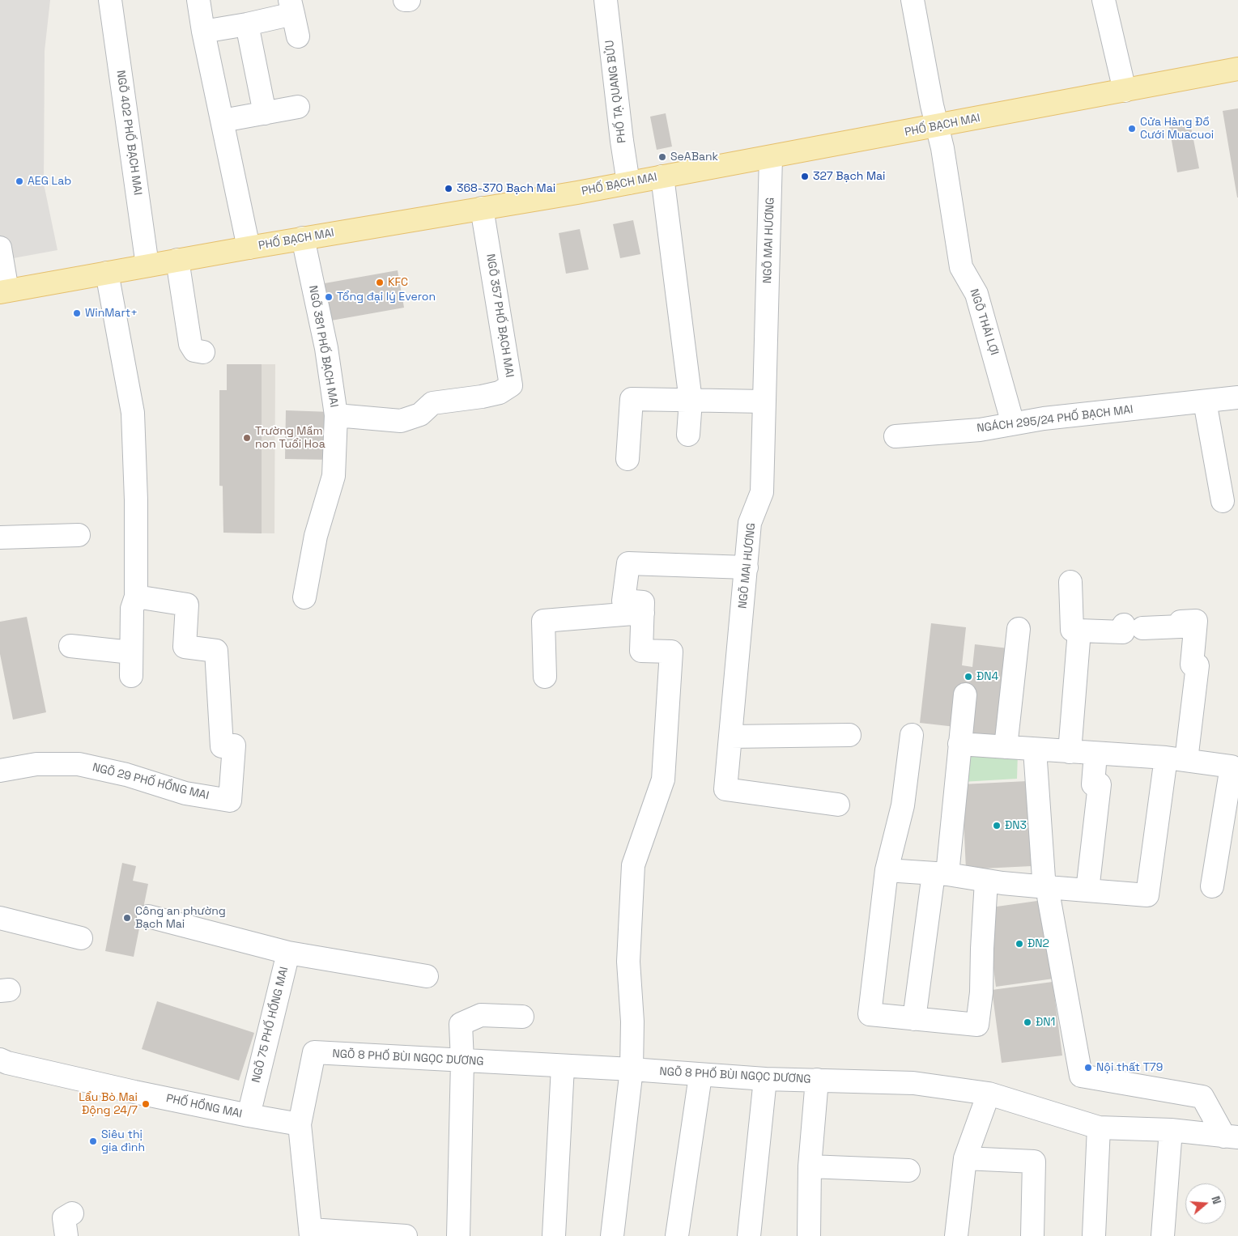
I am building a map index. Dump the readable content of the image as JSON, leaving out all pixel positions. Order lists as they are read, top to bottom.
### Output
{
  "streets": {
    "main road": ["PHỐ BẠCH MAI"],
    "street": [
      "PHỐ TẠ QUANG BỬU",
      "NGÕ 402 PHỐ BẠCH MAI",
      "NGÕ MAI HƯƠNG",
      "NGÕ 357 PHỐ BẠCH MAI",
      "NGÕ THÁI LỢI",
      "NGÕ 381 PHỐ BẠCH MAI",
      "NGÁCH 295/24 PHỐ BẠCH MAI",
      "NGÕ 29 PHỐ HỒNG MAI",
      "NGÕ 75 PHỐ HỒNG MAI",
      "NGÕ 8 PHỐ BÙI NGỌC DƯƠNG",
      "PHỐ HỒNG MAI"
    ]
  },
  "crossings": [
    ["PHỐ TẠ QUANG BỬU", "PHỐ BẠCH MAI"],
    ["PHỐ BẠCH MAI", "NGÕ 402 PHỐ BẠCH MAI"],
    ["PHỐ BẠCH MAI", "NGÕ MAI HƯƠNG"],
    ["PHỐ BẠCH MAI", "NGÕ 357 PHỐ BẠCH MAI"],
    ["PHỐ BẠCH MAI", "NGÕ THÁI LỢI"],
    ["PHỐ BẠCH MAI", "NGÕ 381 PHỐ BẠCH MAI"],
    ["NGÕ 357 PHỐ BẠCH MAI", "NGÕ 381 PHỐ BẠCH MAI"],
    ["NGÕ THÁI LỢI", "NGÁCH 295/24 PHỐ BẠCH MAI"],
    ["NGÕ 75 PHỐ HỒNG MAI", "PHỐ HỒNG MAI"],
    ["NGÕ 8 PHỐ BÙI NGỌC DƯƠNG", "PHỐ HỒNG MAI"]
  ],
  "places": [
    "Cửa Hàng Đồ Cưới Muacuoi",
    "SeABank",
    "327 Bạch Mai",
    "AEG Lab",
    "368-370 Bạch Mai",
    "KFC",
    "Tổng đại lý Everon",
    "WinMart+",
    "Trường Mầm non Tuổi Hoa",
    "ĐN4",
    "ĐN3",
    "Công an phường Bạch Mai",
    "ĐN2",
    "ĐN1",
    "Nội thất T79",
    "Lẩu Bò Mai Động 24/7",
    "Siêu thị gia đình"
  ],
  "north": "right"
}
